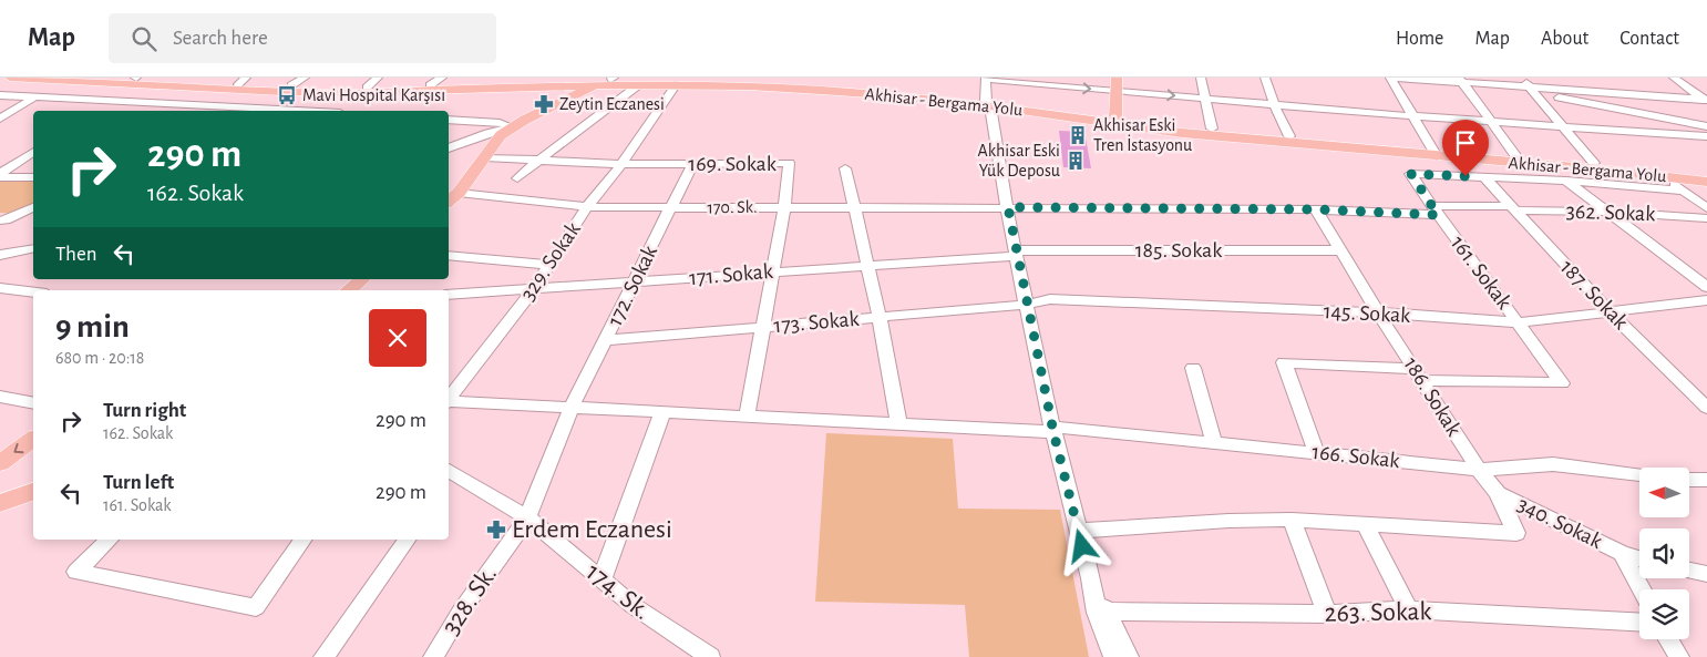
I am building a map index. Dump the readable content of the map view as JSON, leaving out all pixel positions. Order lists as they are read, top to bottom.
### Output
{
  "streets": {
    "main road": ["Akhisar - Bergama Yolu"],
    "street": [
      "169. Sokak",
      "170. Sk.",
      "362. Sokak",
      "185. Sokak",
      "329. Sokak",
      "161. Sokak",
      "171. Sokak",
      "172. Sokak",
      "187. Sokak",
      "145. Sokak",
      "173. Sokak",
      "186. Sokak",
      "166. Sokak",
      "340. Sokak",
      "174. Sk.",
      "328. Sk.",
      "263. Sokak"
    ]
  },
  "crossings": [
    ["Akhisar - Bergama Yolu", "329. Sokak"],
    ["169. Sokak", "170. Sk."],
    ["169. Sokak", "329. Sokak"],
    ["169. Sokak", "171. Sokak"],
    ["169. Sokak", "172. Sokak"],
    ["169. Sokak", "173. Sokak"],
    ["169. Sokak", "166. Sokak"],
    ["170. Sk.", "362. Sokak"],
    ["170. Sk.", "329. Sokak"],
    ["170. Sk.", "172. Sokak"],
    ["362. Sokak", "161. Sokak"],
    ["362. Sokak", "187. Sokak"],
    ["362. Sokak", "186. Sokak"],
    ["185. Sokak", "171. Sokak"],
    ["185. Sokak", "186. Sokak"],
    ["329. Sokak", "171. Sokak"],
    ["161. Sokak", "187. Sokak"],
    ["161. Sokak", "145. Sokak"],
    ["161. Sokak", "186. Sokak"],
    ["171. Sokak", "172. Sokak"],
    ["172. Sokak", "173. Sokak"],
    ["172. Sokak", "166. Sokak"],
    ["172. Sokak", "174. Sk."],
    ["172. Sokak", "328. Sk."],
    ["187. Sokak", "145. Sokak"],
    ["145. Sokak", "173. Sokak"],
    ["145. Sokak", "186. Sokak"],
    ["186. Sokak", "166. Sokak"],
    ["186. Sokak", "340. Sokak"],
    ["166. Sokak", "340. Sokak"],
    ["174. Sk.", "328. Sk."]
  ],
  "places": {
    "bus stop": ["Mavi Hospital Karşısı"],
    "pharmacy": ["Zeytin Eczanesi", "Erdem Eczanesi"],
    "building": ["Akhisar Eski Tren İstasyonu", "Akhisar Eski Yük Deposu"]
  },
  "north": "left",
  "page": {
    "header": "Map",
    "search": "Search here",
    "nav": [
      "Home",
      "Map",
      "About",
      "Contact"
    ],
    "turn": ["290 m", "162. Sokak"],
    "then": "Then",
    "heading": ["9 min", "680 m · 20:18"],
    "list": [
      {
        "name": "Turn right",
        "note": "162. Sokak",
        "value": "290 m"
      },
      {
        "name": "Turn left",
        "note": "161. Sokak",
        "value": "290 m"
      }
    ]
  }
}
